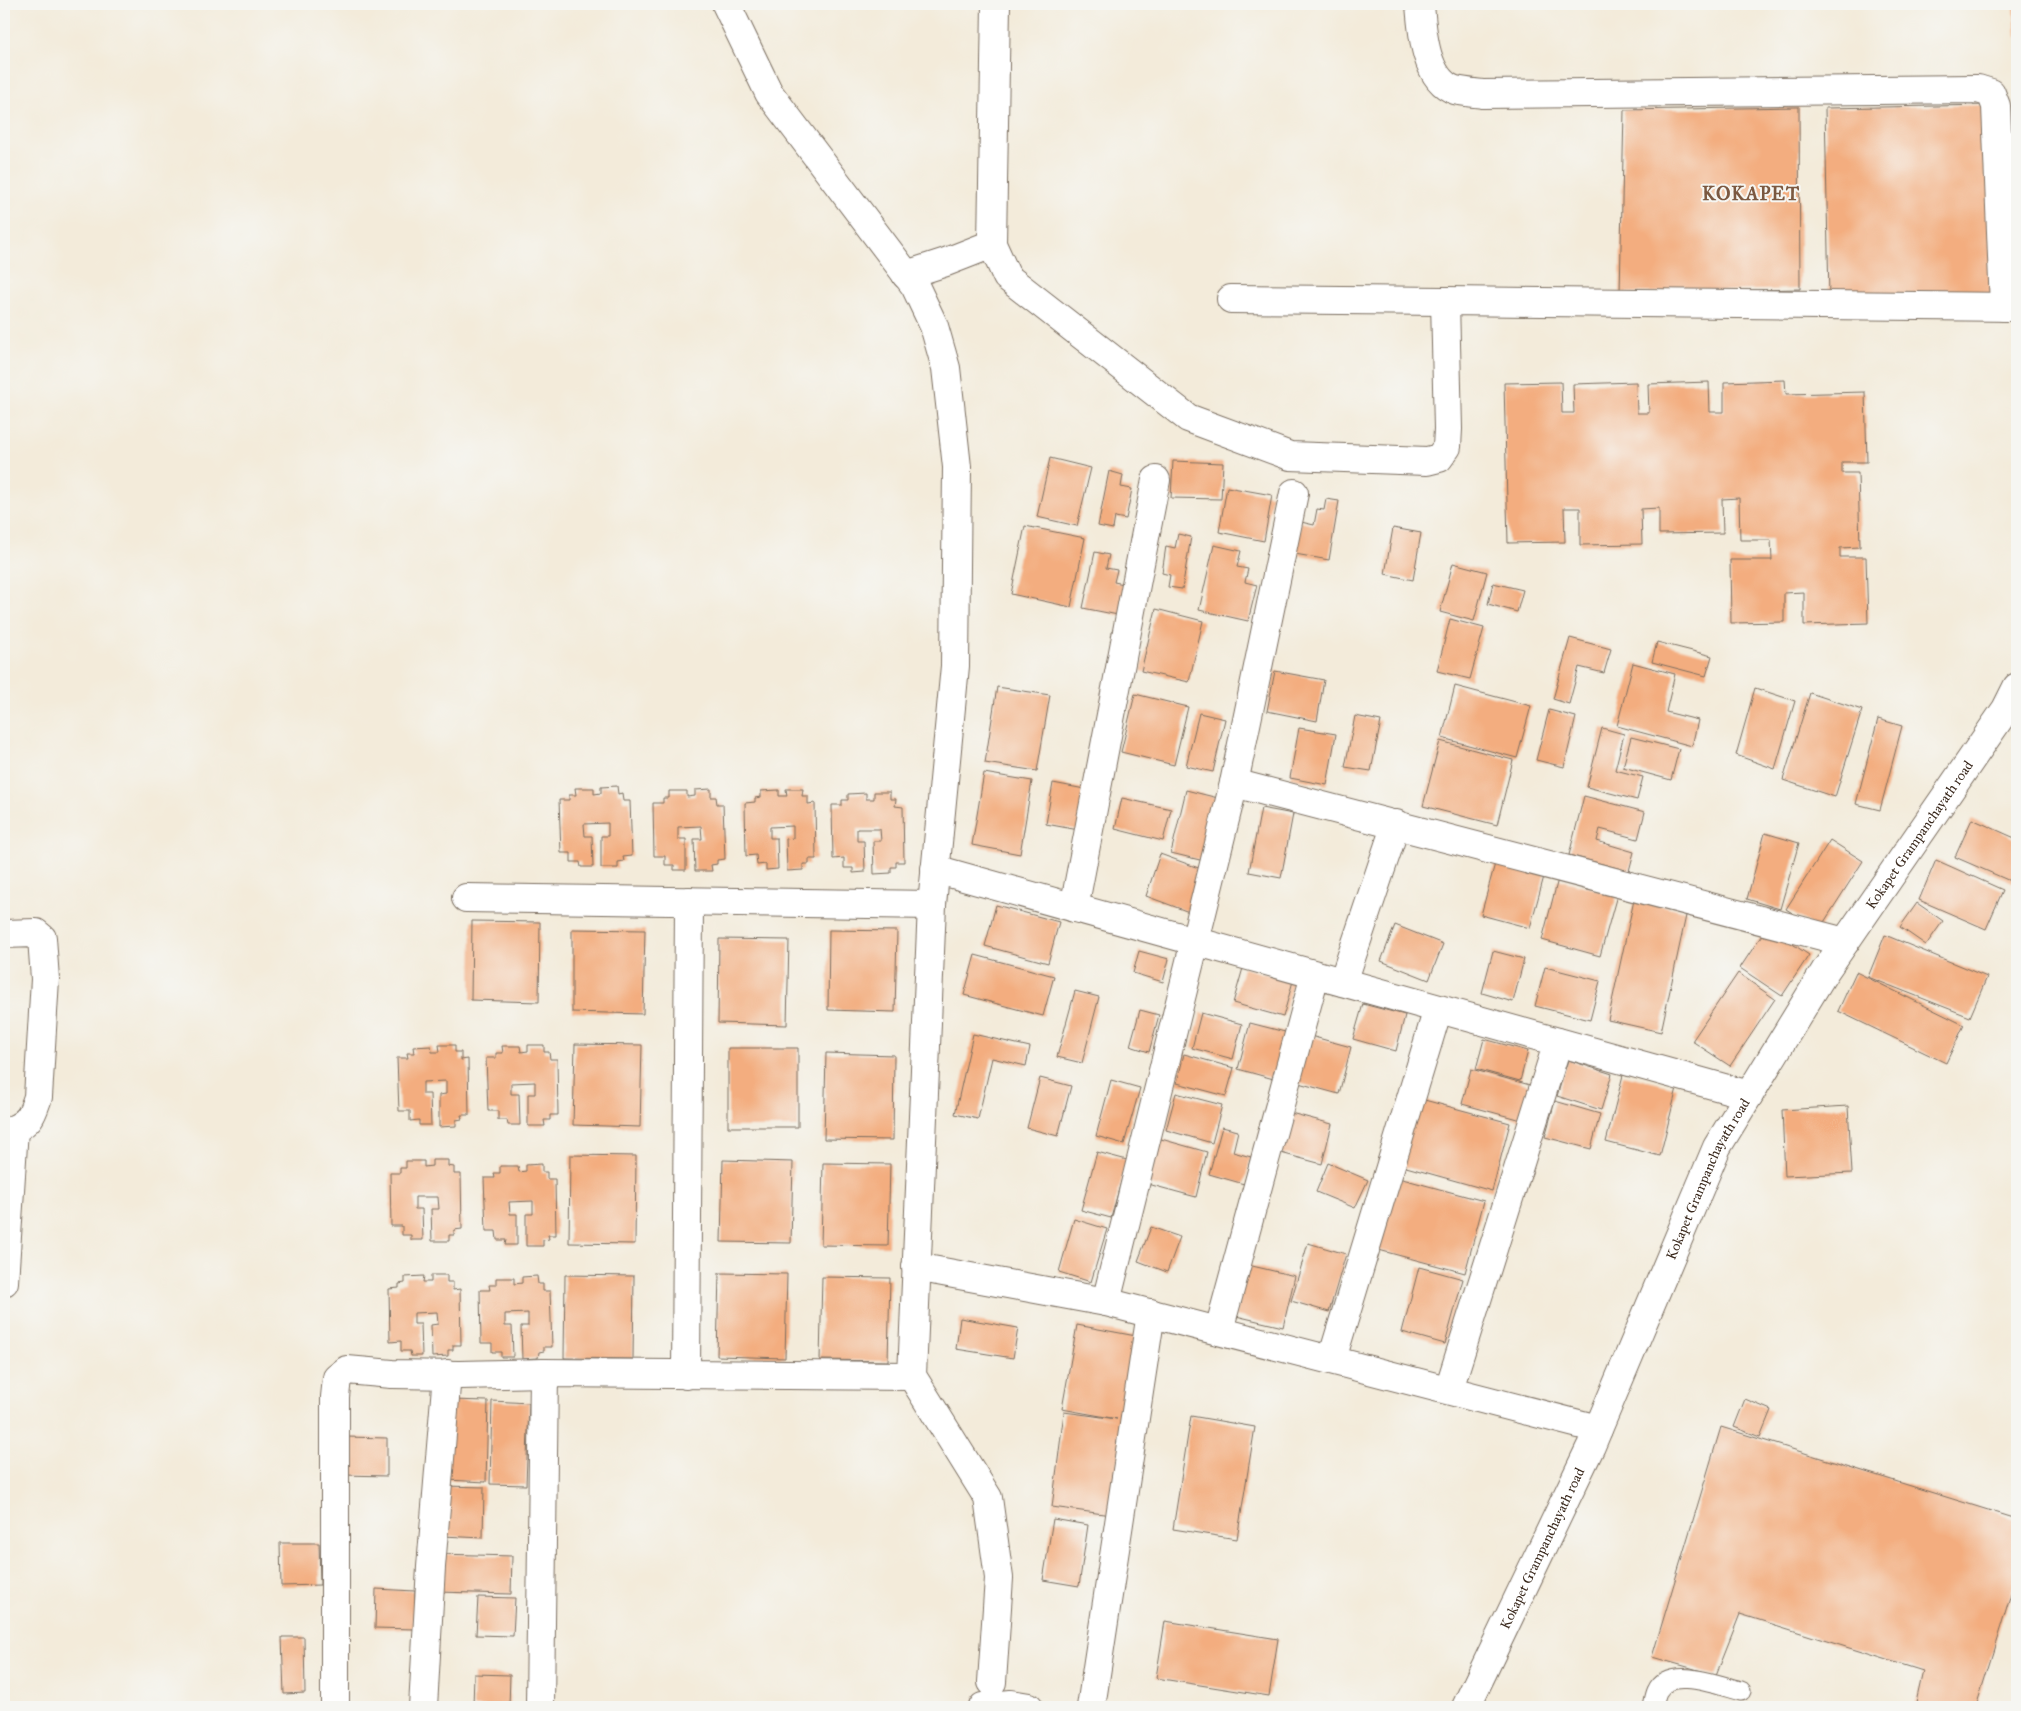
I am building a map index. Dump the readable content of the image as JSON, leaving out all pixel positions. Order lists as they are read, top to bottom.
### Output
{
  "streets": {
    "street": ["Kokapet Grampanchayath road"]
  },
  "districts": ["KOKAPET"]
}
